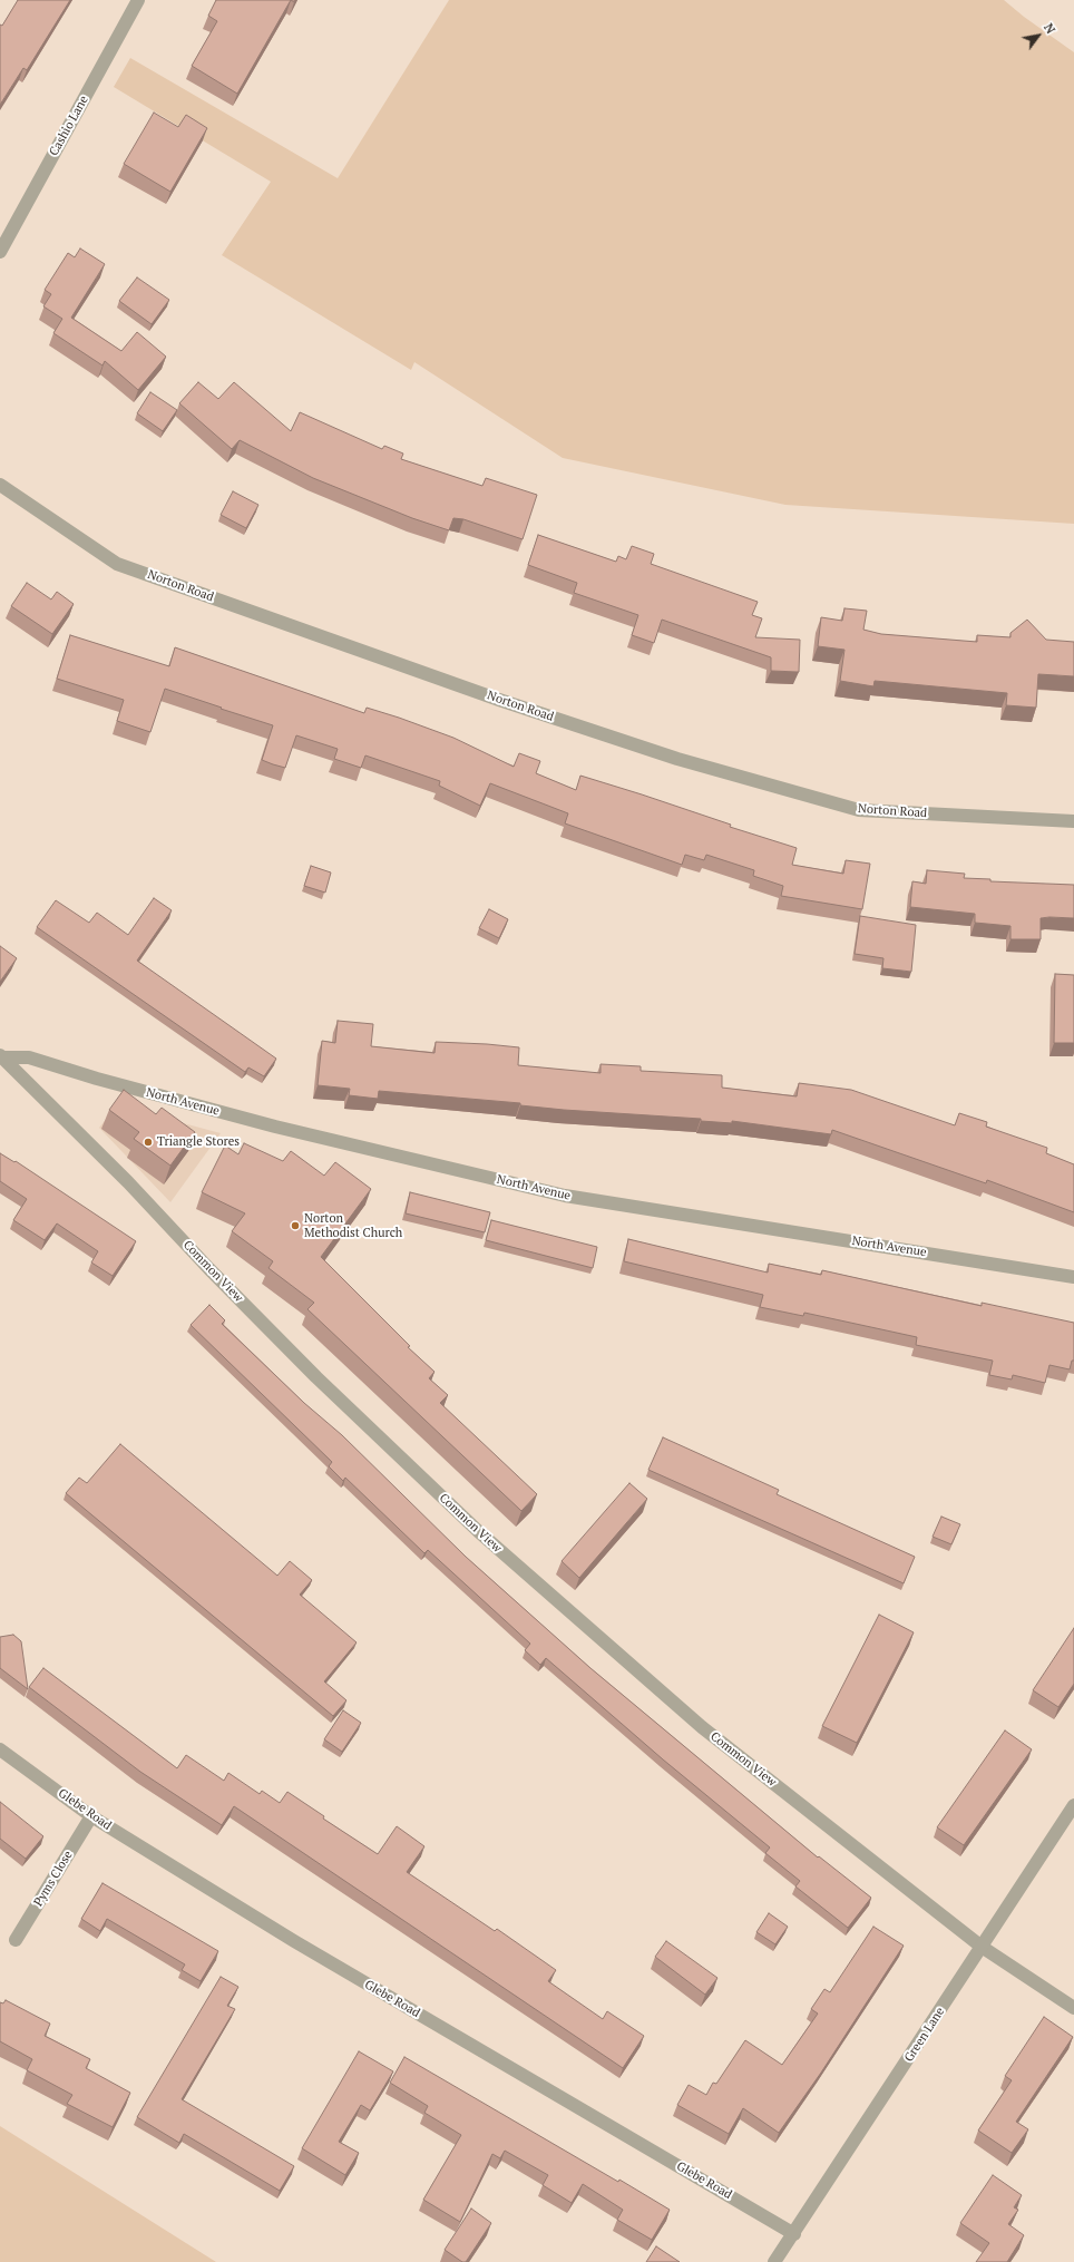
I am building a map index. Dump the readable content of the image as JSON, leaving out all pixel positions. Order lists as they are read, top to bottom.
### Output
{
  "streets": {
    "street": [
      "Cashio Lane",
      "Norton Road",
      "North Avenue",
      "Common View",
      "Glebe Road",
      "Pyms Close",
      "Green Lane"
    ]
  },
  "crossings": [
    ["North Avenue", "Common View"],
    ["Common View", "Green Lane"],
    ["Glebe Road", "Pyms Close"],
    ["Glebe Road", "Green Lane"]
  ],
  "places": ["Triangle Stores", "Norton Methodist Church"],
  "north": "top right"
}
